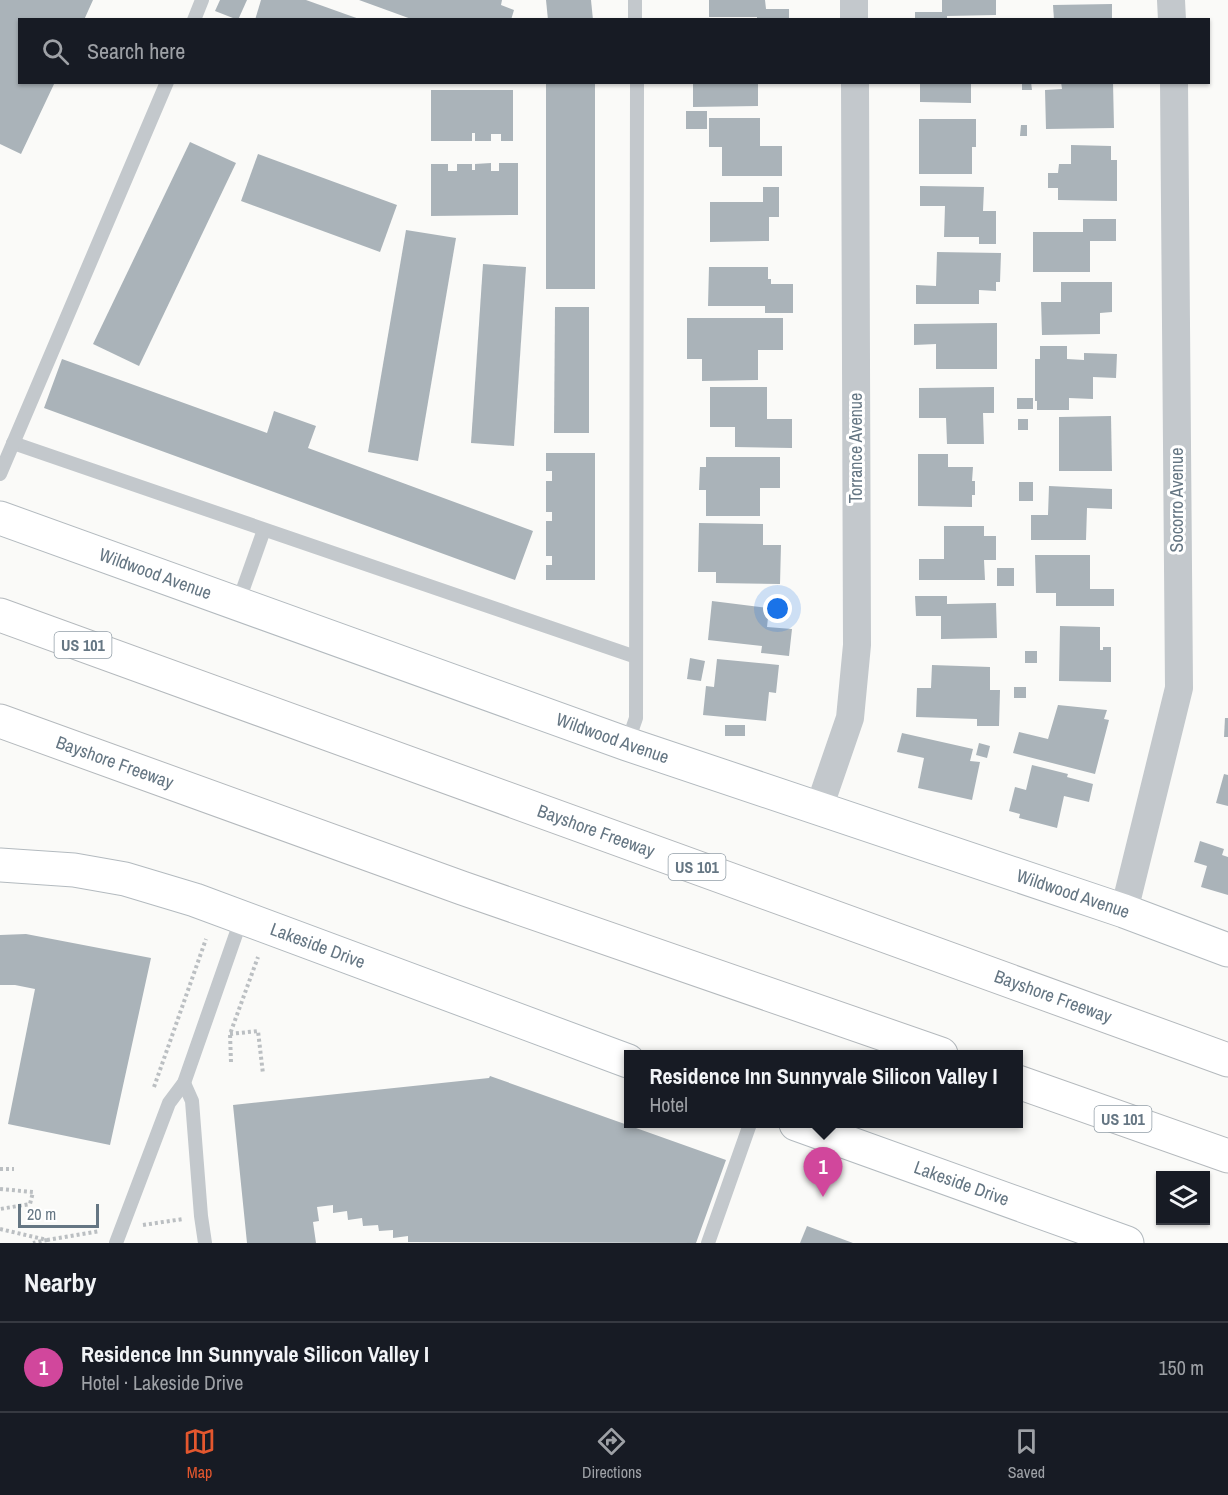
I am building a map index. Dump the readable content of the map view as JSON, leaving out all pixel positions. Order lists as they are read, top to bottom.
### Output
{
  "streets": {
    "main road": [
      "Wildwood Avenue",
      "US 101",
      "Bayshore Freeway",
      "Lakeside Drive"
    ],
    "street": ["Torrance Avenue", "Socorro Avenue"]
  },
  "crossings": [
    ["Torrance Avenue", "Wildwood Avenue"],
    ["Socorro Avenue", "Wildwood Avenue"]
  ],
  "scale_bar": "20 m",
  "page": {
    "search": "Search here",
    "popup": ["Residence Inn Sunnyvale Silicon Valley I", "Hotel"],
    "pins": "1",
    "scale": "20 m",
    "heading": "Nearby",
    "list": [
      {
        "mark": "1",
        "name": "Residence Inn Sunnyvale Silicon Valley I",
        "note": "Hotel · Lakeside Drive",
        "value": "150 m"
      }
    ],
    "nav": ["Map", "Directions", "Saved"]
  }
}
